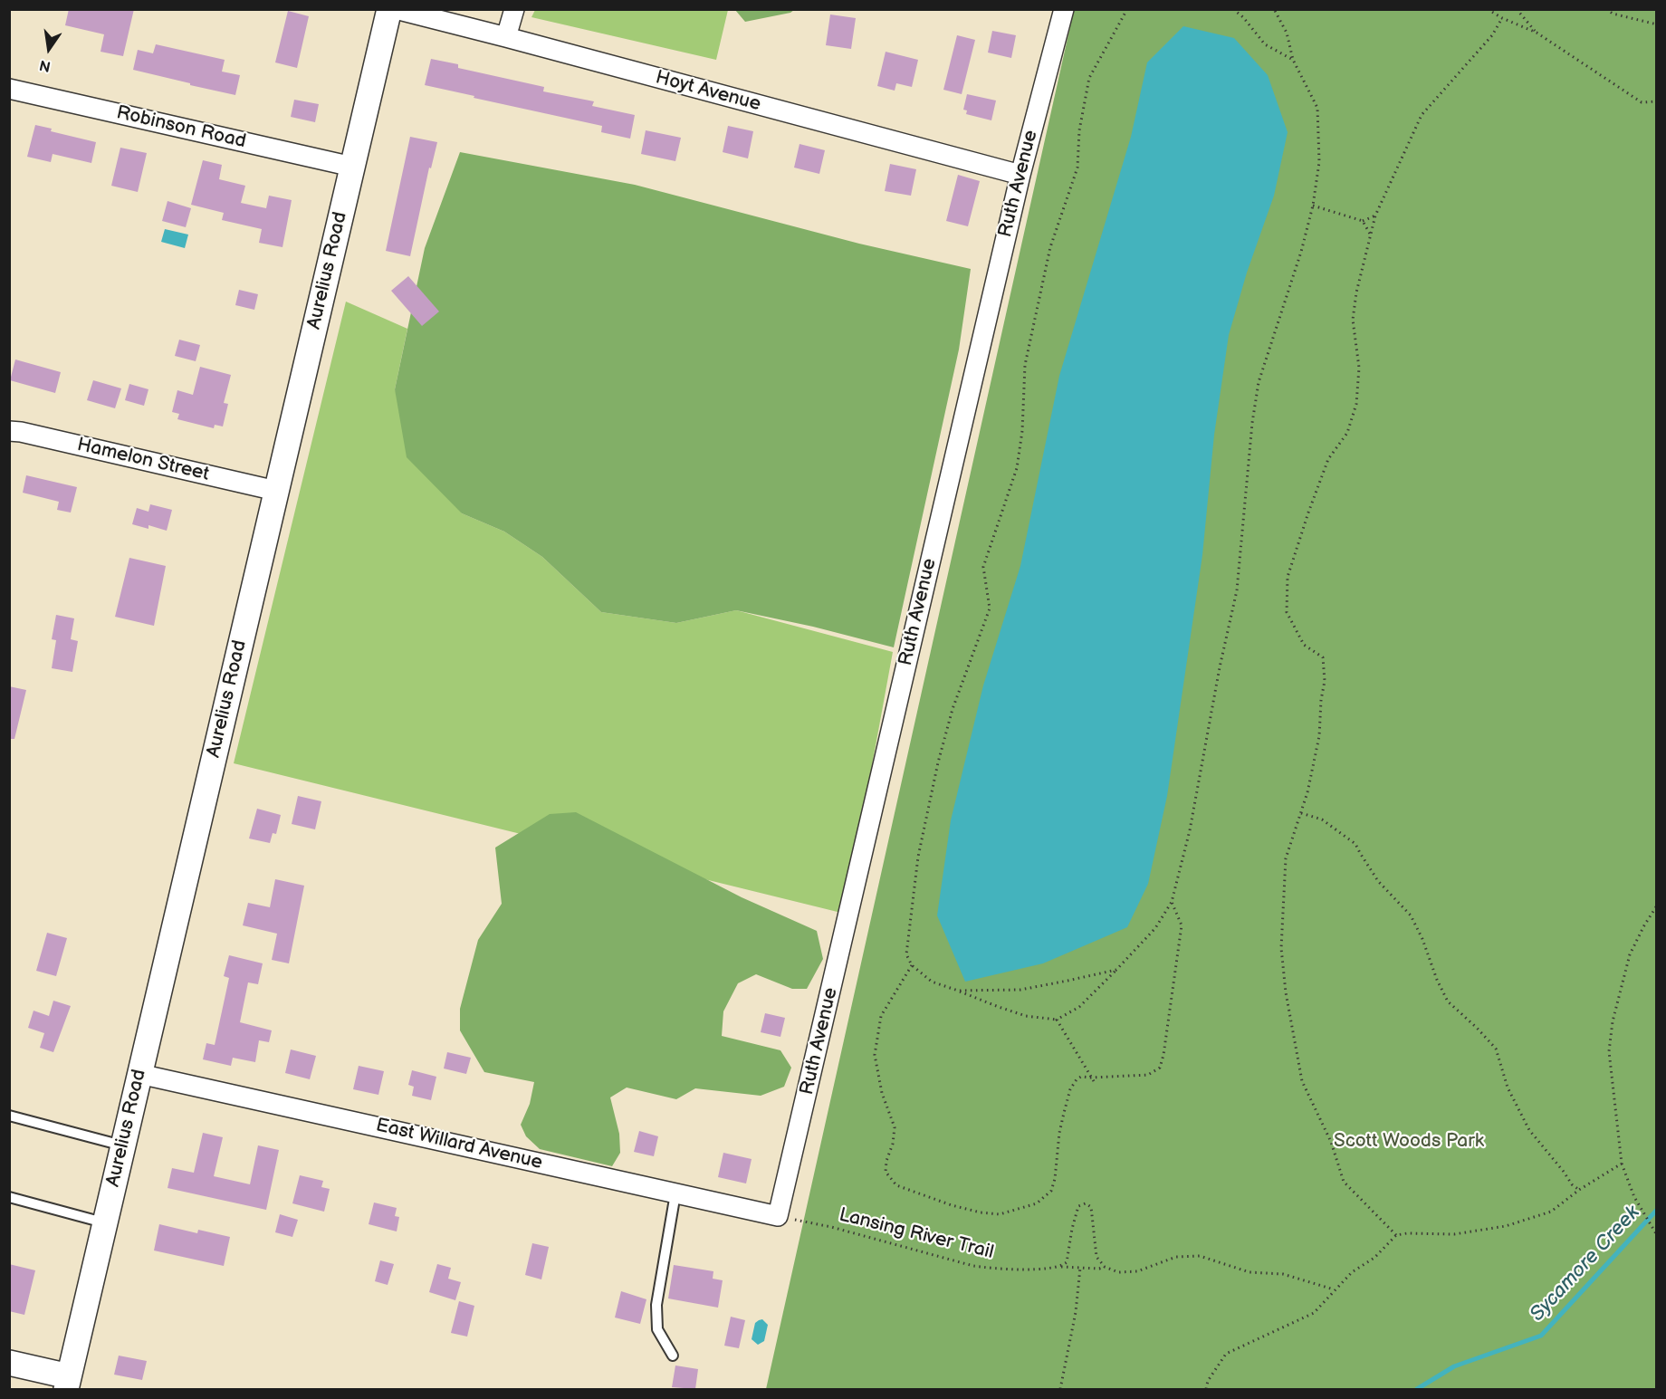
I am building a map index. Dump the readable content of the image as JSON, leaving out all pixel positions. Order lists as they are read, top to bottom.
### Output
{
  "streets": {
    "street": [
      "Hoyt Avenue",
      "Robinson Road",
      "Ruth Avenue",
      "Aurelius Road",
      "Hamelon Street",
      "East Willard Avenue"
    ],
    "path": ["Lansing River Trail"]
  },
  "crossings": [
    ["Hoyt Avenue", "Ruth Avenue"],
    ["Robinson Road", "Aurelius Road"],
    ["Ruth Avenue", "East Willard Avenue"],
    ["Ruth Avenue", "Lansing River Trail"],
    ["Aurelius Road", "Hamelon Street"],
    ["Aurelius Road", "East Willard Avenue"],
    ["East Willard Avenue", "Lansing River Trail"]
  ],
  "water": ["Sycamore Creek"],
  "parks": ["Scott Woods Park"],
  "north": "bottom"
}
